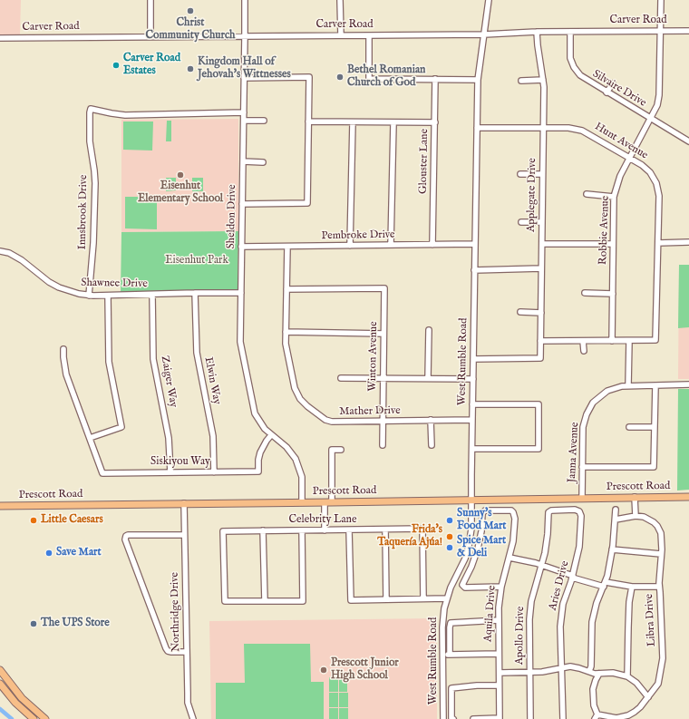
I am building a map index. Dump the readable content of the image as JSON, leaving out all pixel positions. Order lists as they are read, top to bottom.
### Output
{
  "streets": {
    "main road": ["Prescott Road"],
    "street": [
      "Carver Road",
      "Silvaire Drive",
      "Hunt Avenue",
      "Glouster Lane",
      "Applegate Drive",
      "Innsbrook Drive",
      "Sheldon Drive",
      "Robbie Avenue",
      "Pembroke Drive",
      "Shawnee Drive",
      "Winton Avenue",
      "West Rumble Road",
      "Elwin Way",
      "Zaiger Way",
      "Mather Drive",
      "Janna Avenue",
      "Siskiyou Way",
      "Celebrity Lane",
      "Aries Drive",
      "Northridge Drive",
      "Aquila Drive",
      "Libra Drive",
      "Apollo Drive"
    ]
  },
  "crossings": [
    ["Carver Road", "Silvaire Drive"],
    ["Carver Road", "Applegate Drive"],
    ["Carver Road", "Sheldon Drive"],
    ["Carver Road", "Robbie Avenue"],
    ["Carver Road", "West Rumble Road"],
    ["Silvaire Drive", "Robbie Avenue"],
    ["Hunt Avenue", "Applegate Drive"],
    ["Hunt Avenue", "Robbie Avenue"],
    ["Hunt Avenue", "West Rumble Road"],
    ["Glouster Lane", "Pembroke Drive"],
    ["Applegate Drive", "West Rumble Road"],
    ["Innsbrook Drive", "Sheldon Drive"],
    ["Innsbrook Drive", "Shawnee Drive"],
    ["Sheldon Drive", "Pembroke Drive"],
    ["Sheldon Drive", "Shawnee Drive"],
    ["Sheldon Drive", "Siskiyou Way"],
    ["Sheldon Drive", "Prescott Road"],
    ["Pembroke Drive", "West Rumble Road"],
    ["Pembroke Drive", "Mather Drive"],
    ["Shawnee Drive", "Elwin Way"],
    ["Shawnee Drive", "Zaiger Way"],
    ["Winton Avenue", "Mather Drive"],
    ["West Rumble Road", "Mather Drive"],
    ["West Rumble Road", "Prescott Road"],
    ["Elwin Way", "Siskiyou Way"],
    ["Zaiger Way", "Siskiyou Way"],
    ["Janna Avenue", "Prescott Road"],
    ["Prescott Road", "Northridge Drive"],
    ["Aries Drive", "Apollo Drive"]
  ],
  "parks": ["Eisenhut Park"],
  "places": [
    "Christ Community Church",
    "Carver Road Estates",
    "Kingdom Hall of Jehovah's Wittnesses",
    "Bethel Romanian Church of God",
    "Eisenhut Elementary School",
    "Little Caesars",
    "Sunny's Food Mart",
    "Frida's Taquería Ajúa!",
    "Spice Mart & Deli",
    "Save Mart",
    "The UPS Store",
    "Prescott Junior High School"
  ]
}
